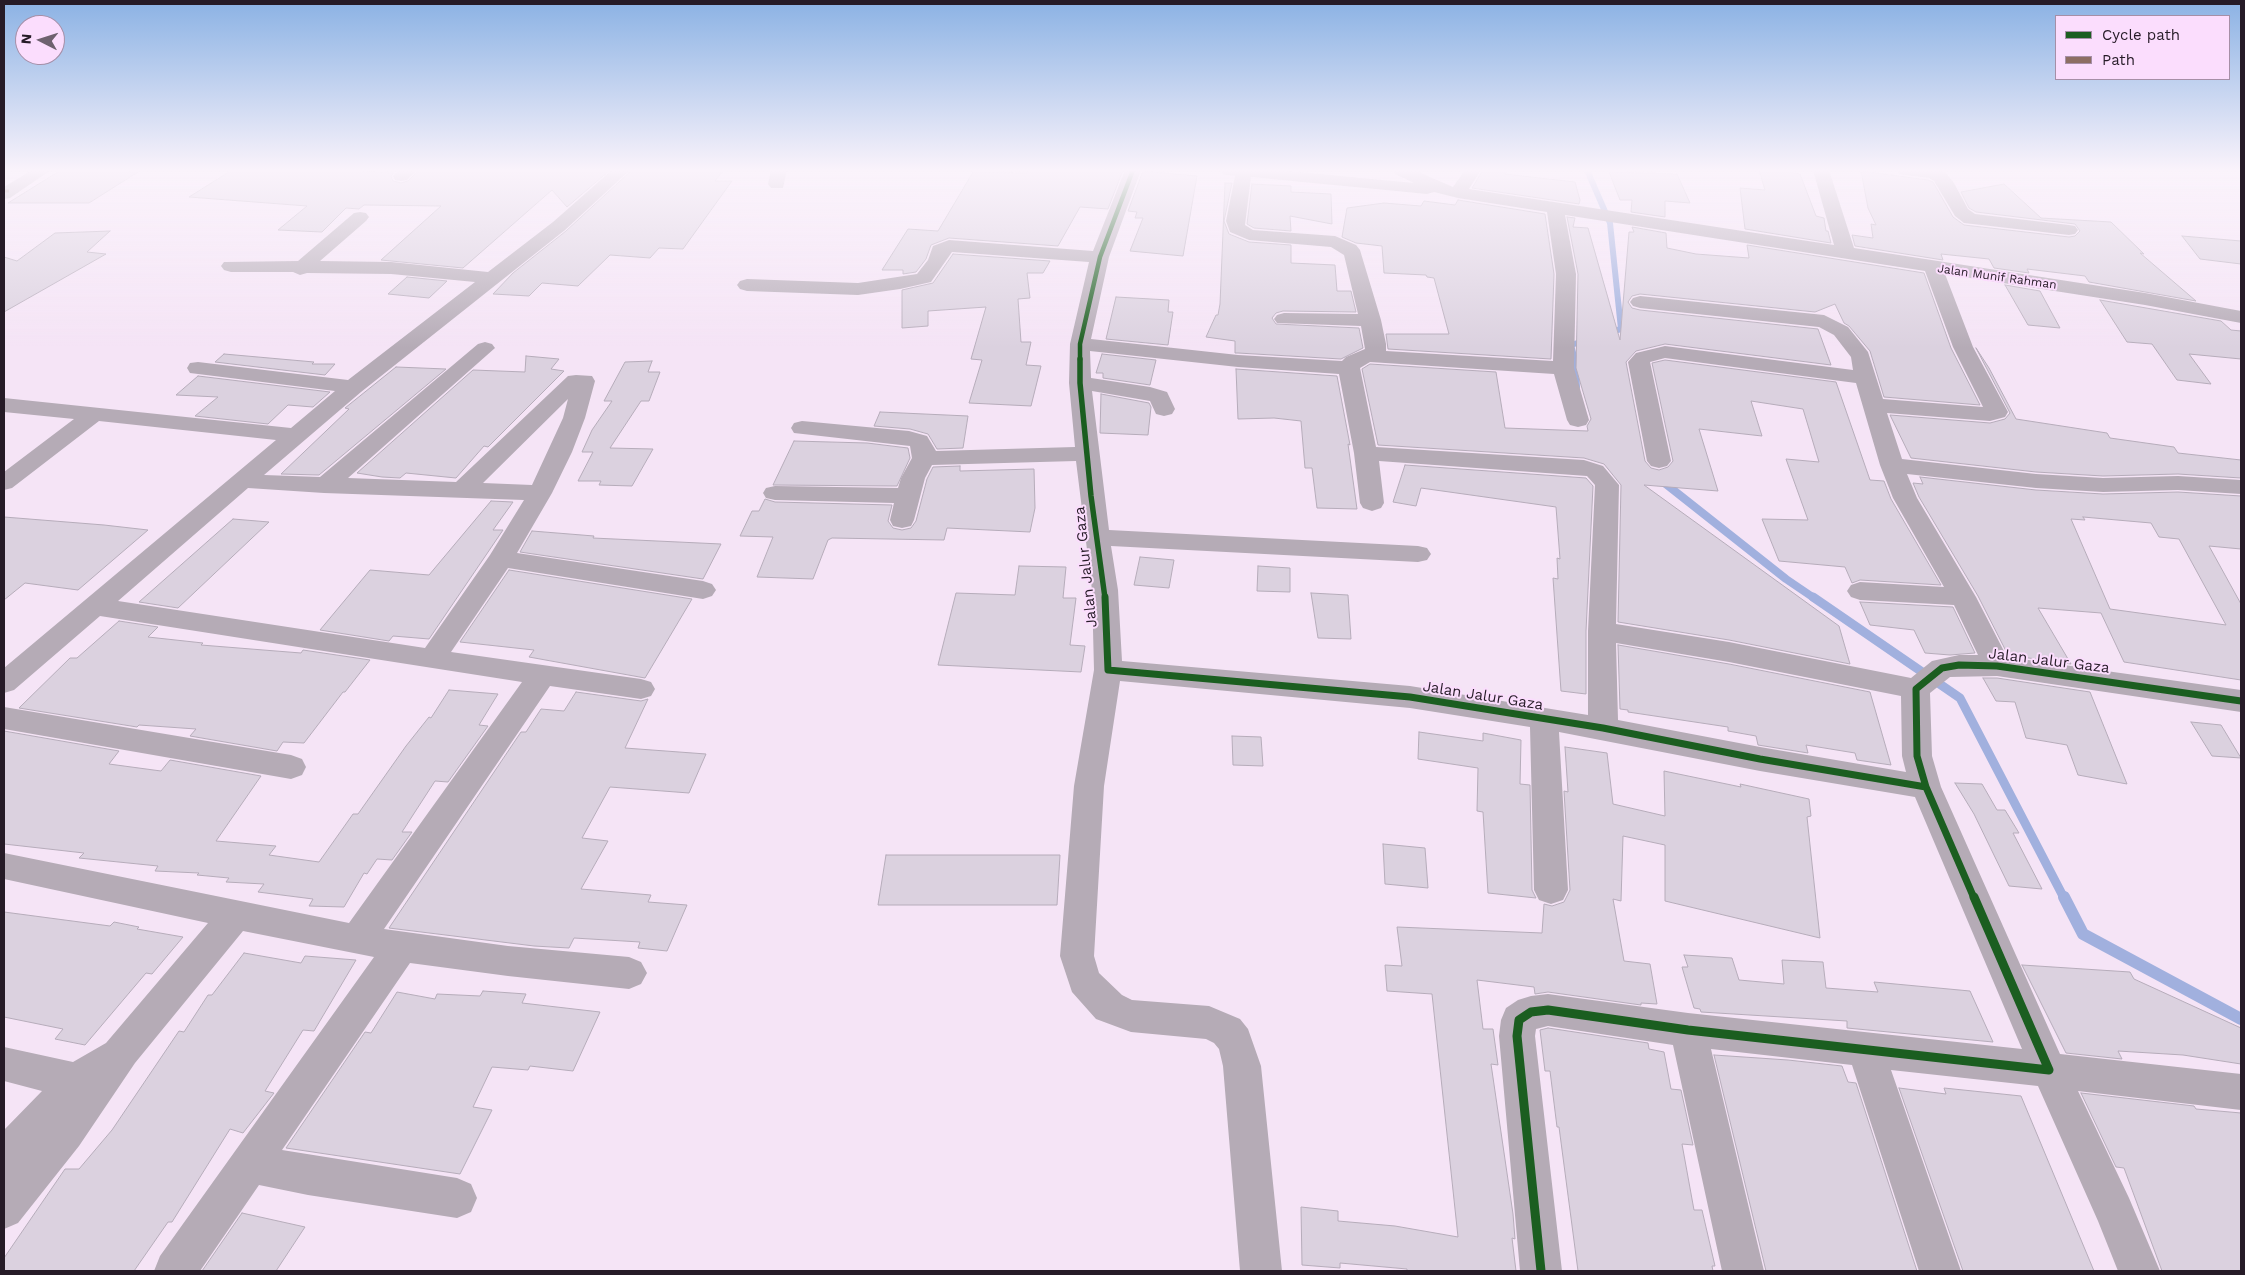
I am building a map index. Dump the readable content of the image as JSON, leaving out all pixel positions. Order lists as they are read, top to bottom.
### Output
{
  "streets": {
    "street": ["Jalan Munif Rahman", "Jalan Jalur Gaza"]
  },
  "legend": ["Cycle path", "Path"],
  "north": "left"
}
